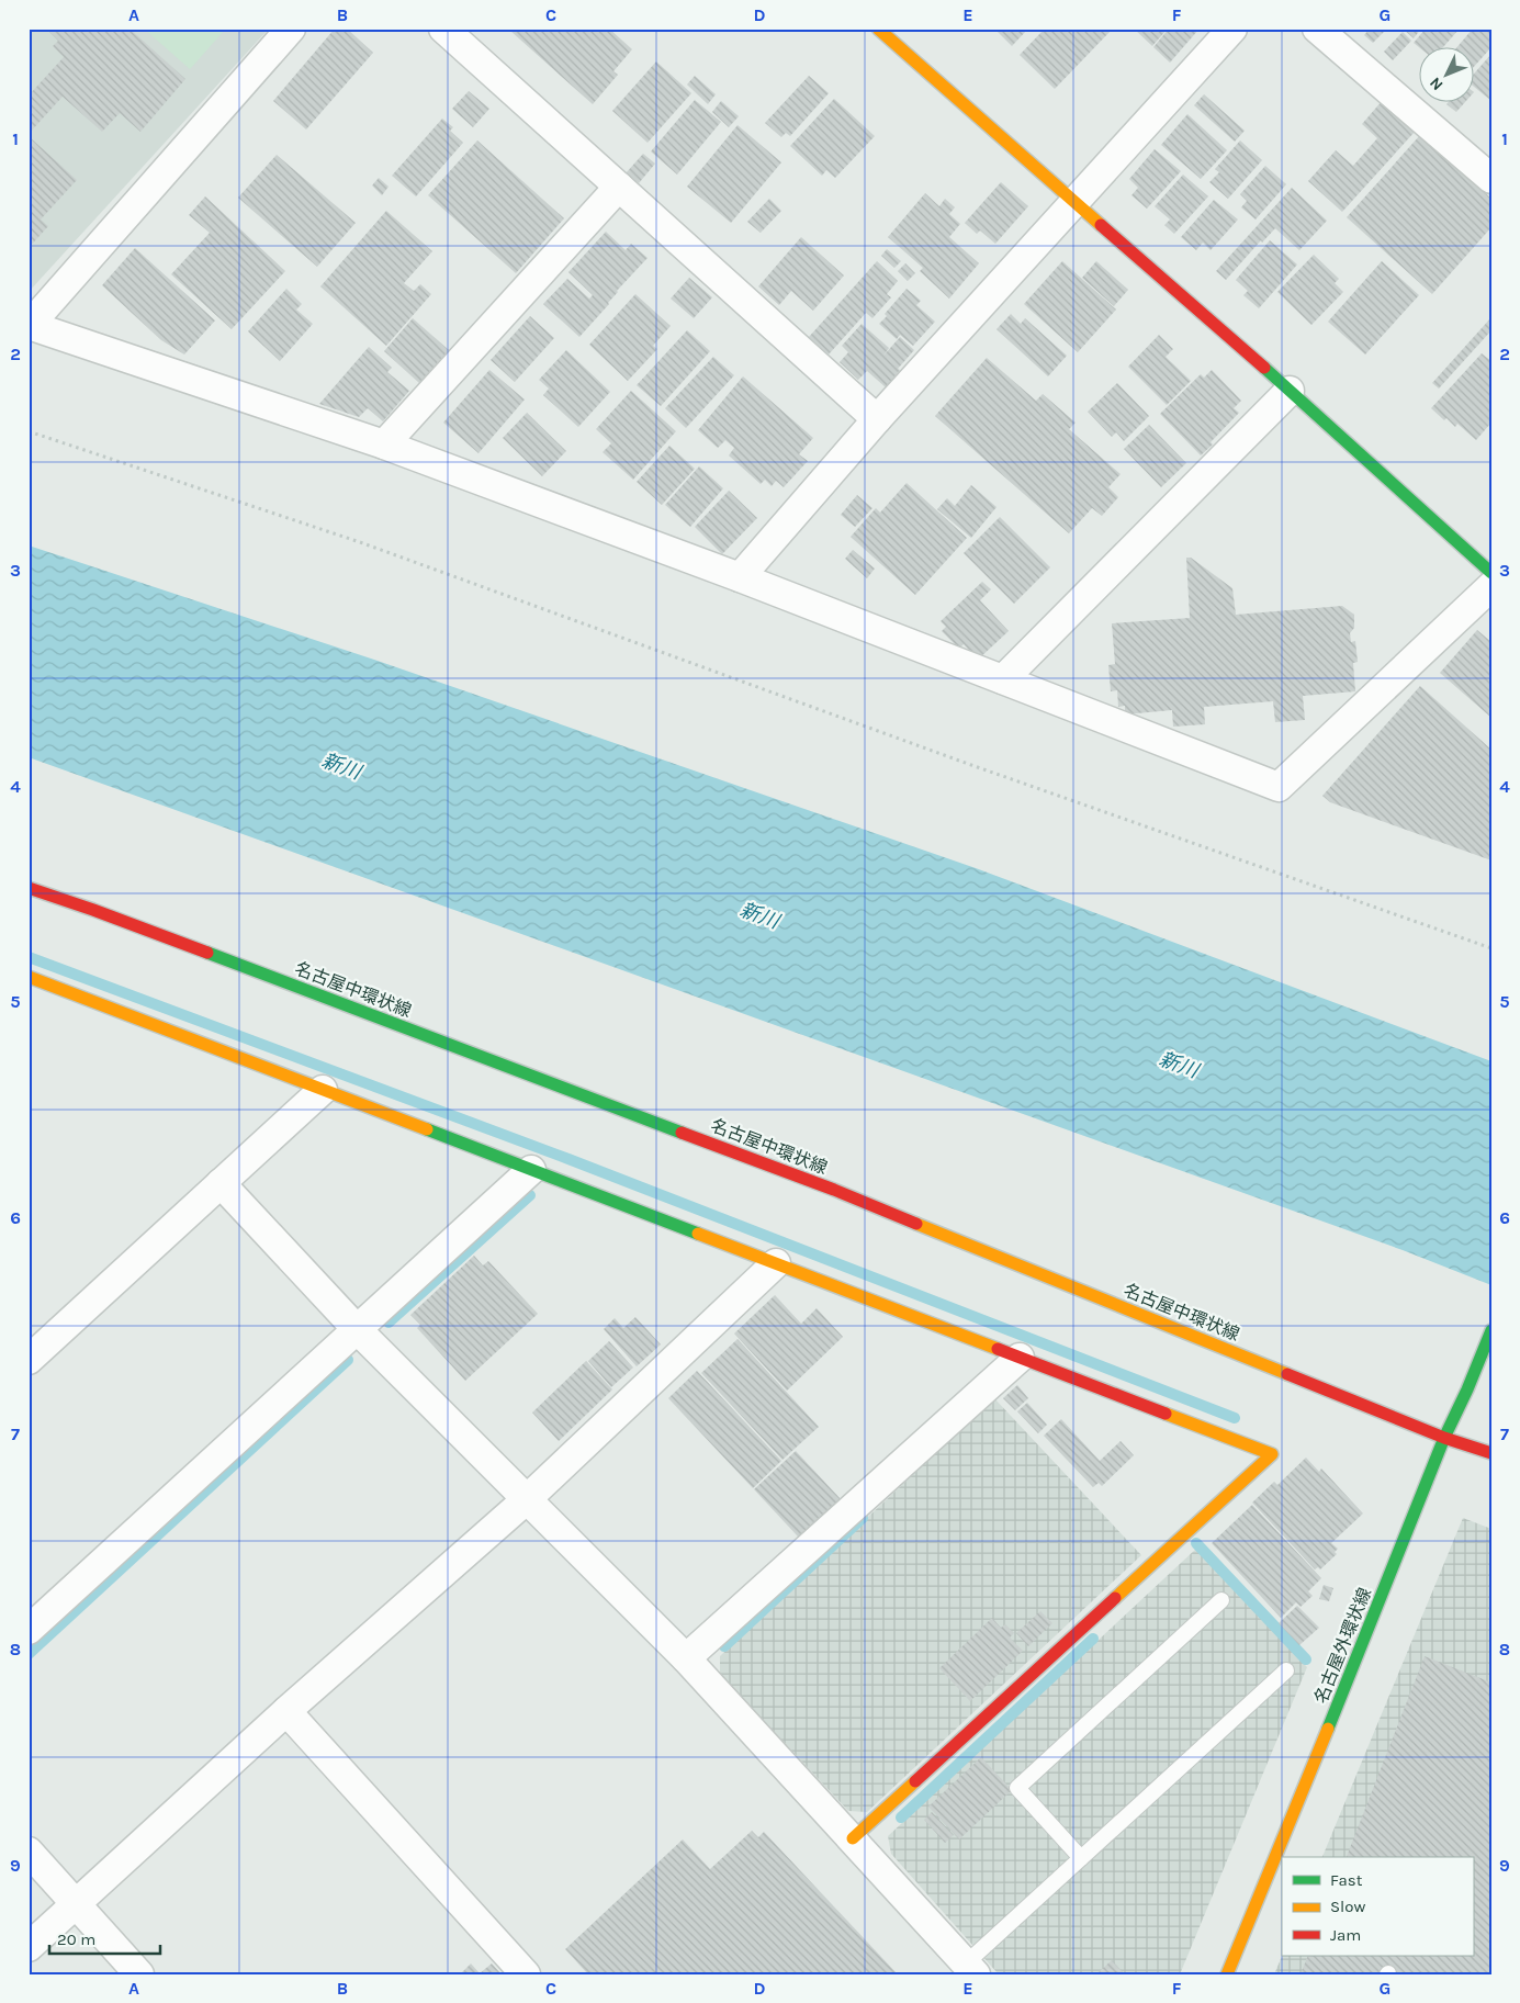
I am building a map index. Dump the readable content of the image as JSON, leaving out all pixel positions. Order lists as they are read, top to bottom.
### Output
{
  "streets": {
    "street": ["名古屋中環状線", "名古屋外環状線"]
  },
  "crossings": [
    ["名古屋中環状線", "名古屋外環状線"]
  ],
  "water": ["新川"],
  "legend": ["Fast", "Slow", "Jam"],
  "scale_bar": "20 m",
  "north": "bottom left",
  "grid": {
    "columns": [
      "A",
      "B",
      "C",
      "D",
      "E",
      "F",
      "G"
    ],
    "rows": [
      "1",
      "2",
      "3",
      "4",
      "5",
      "6",
      "7",
      "8",
      "9"
    ]
  }
}
